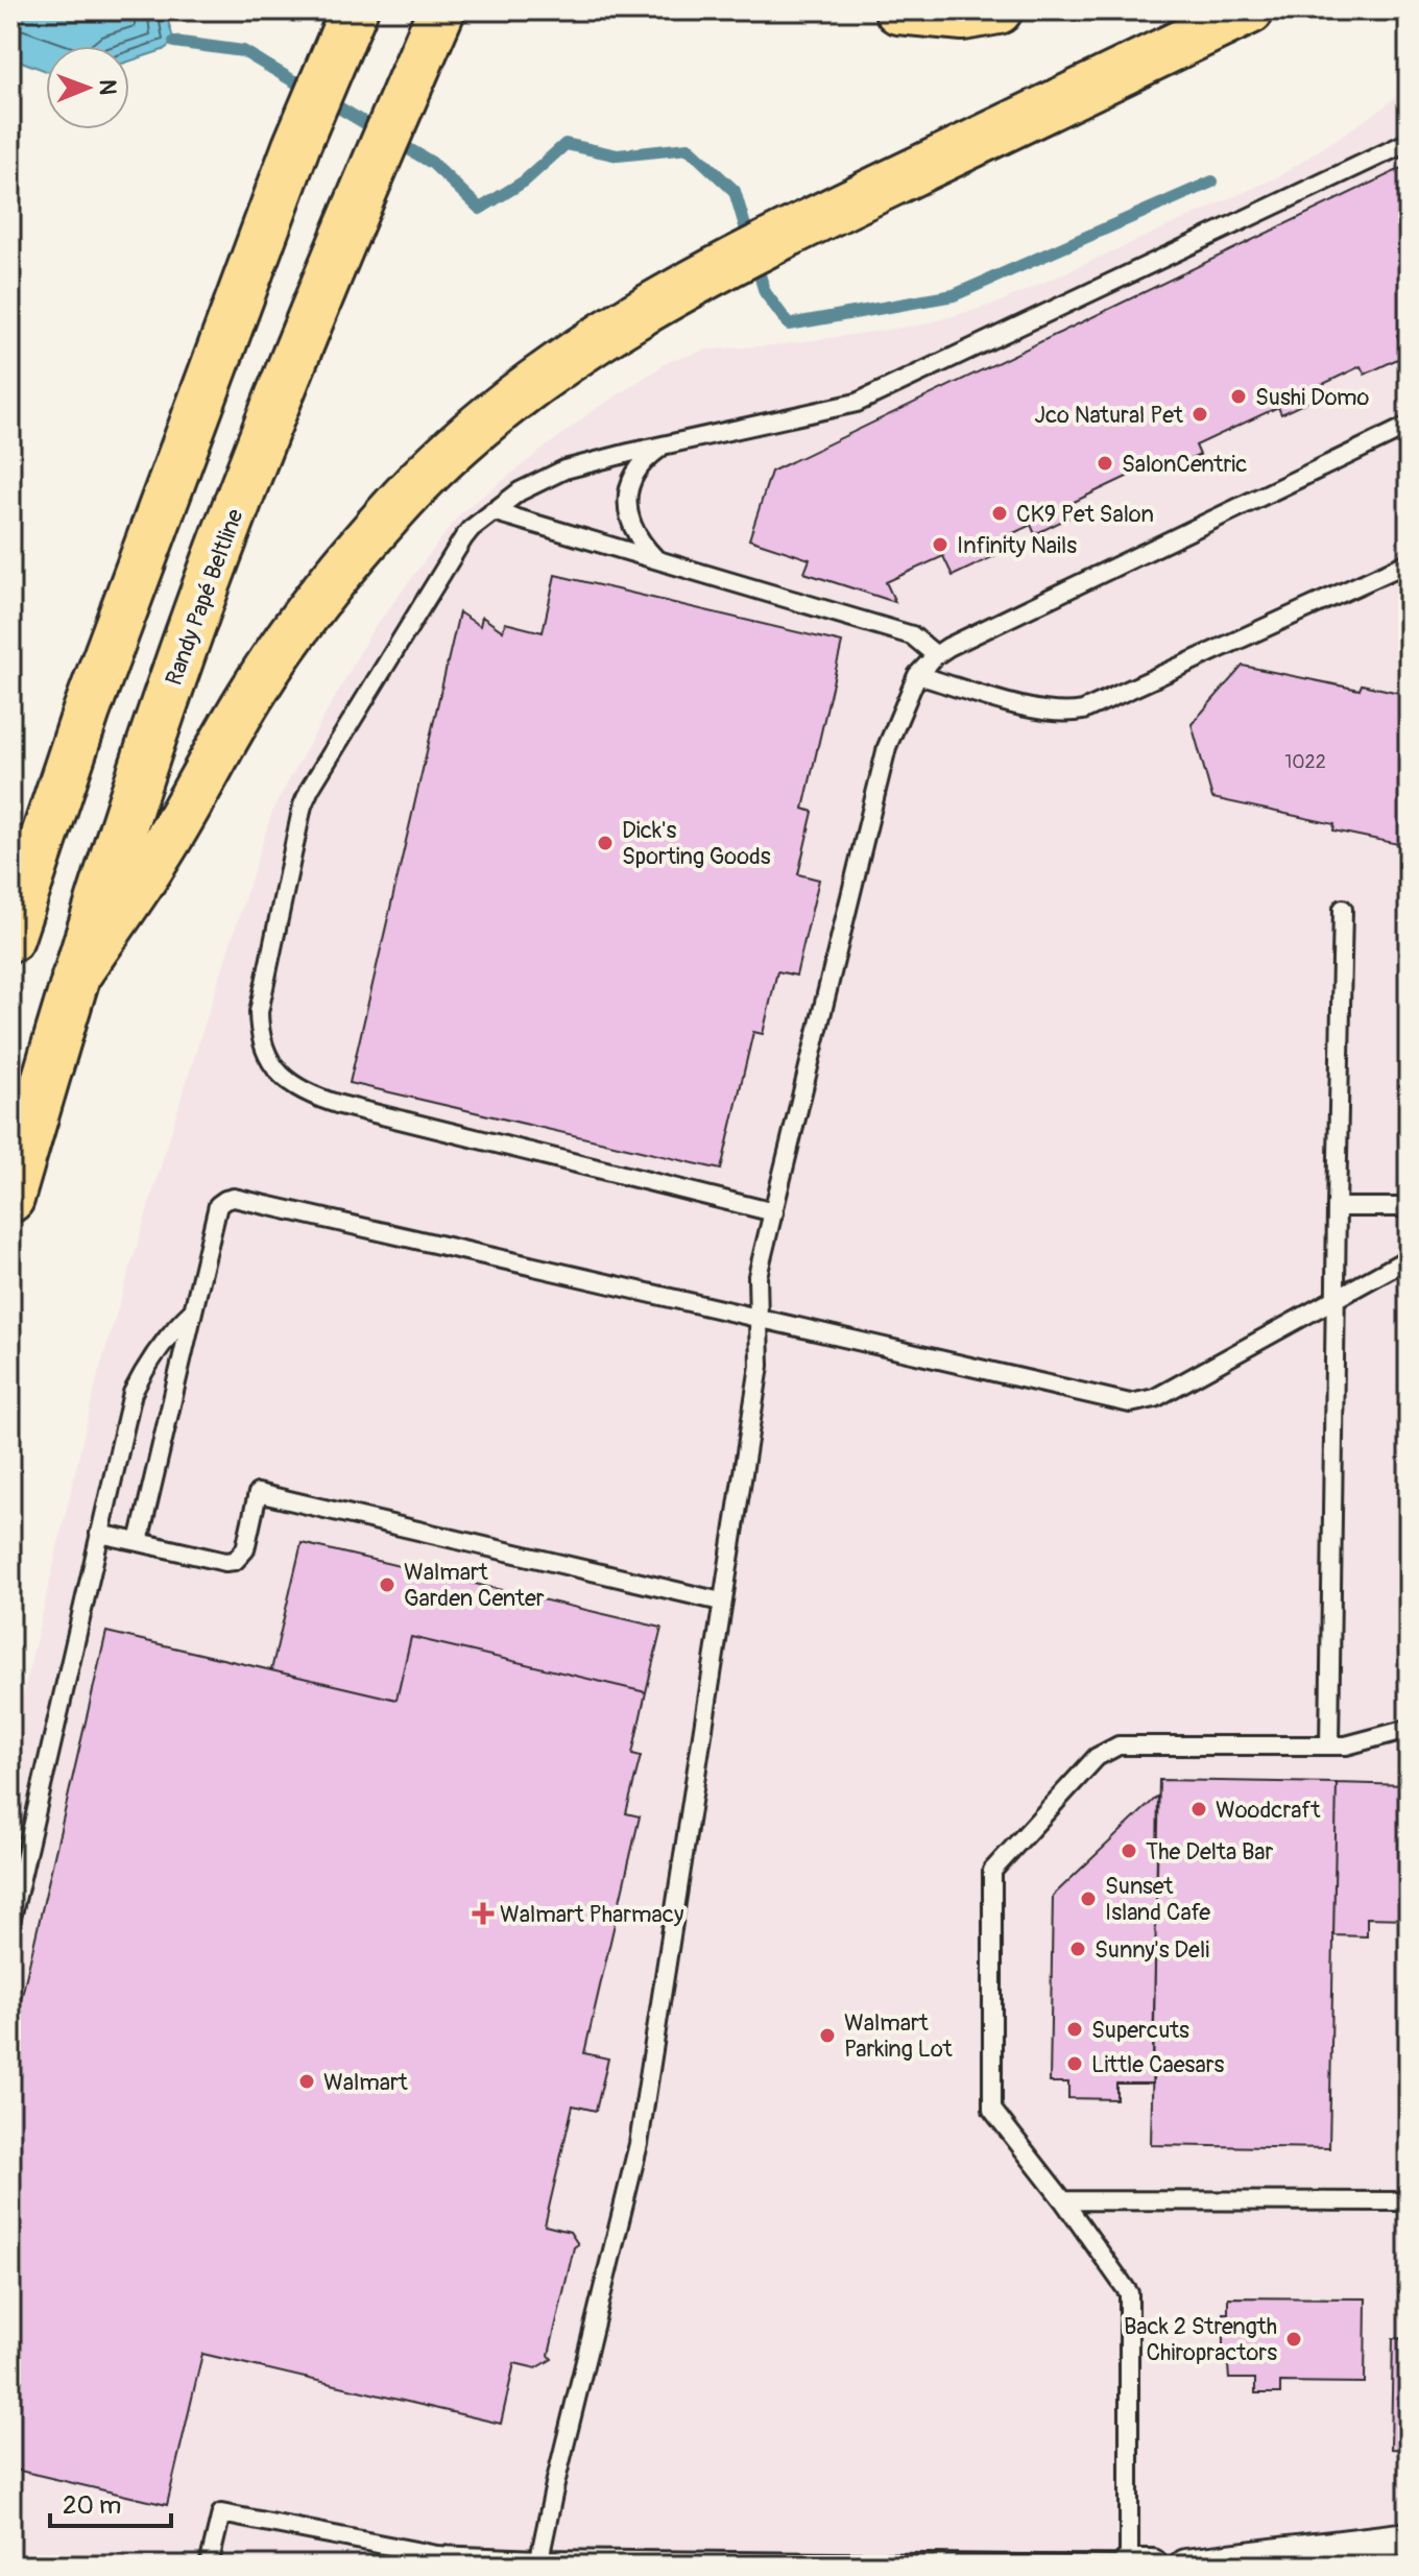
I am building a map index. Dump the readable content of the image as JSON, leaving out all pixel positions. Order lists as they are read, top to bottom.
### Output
{
  "streets": {
    "highway": ["Randy Papé Beltline"]
  },
  "places": {
    "other": [
      "Sushi Domo",
      "Jco Natural Pet",
      "SalonCentric",
      "CK9 Pet Salon",
      "Infinity Nails",
      "Dick's Sporting Goods",
      "Walmart Garden Center",
      "Woodcraft",
      "The Delta Bar",
      "Sunset Island Cafe",
      "Sunny's Deli",
      "Supercuts",
      "Walmart Parking Lot",
      "Little Caesars",
      "Walmart",
      "Back 2 Strength Chiropractors"
    ],
    "health": ["Walmart Pharmacy"]
  },
  "house_numbers": ["1022"],
  "scale_bar": "20 m",
  "north": "right"
}
